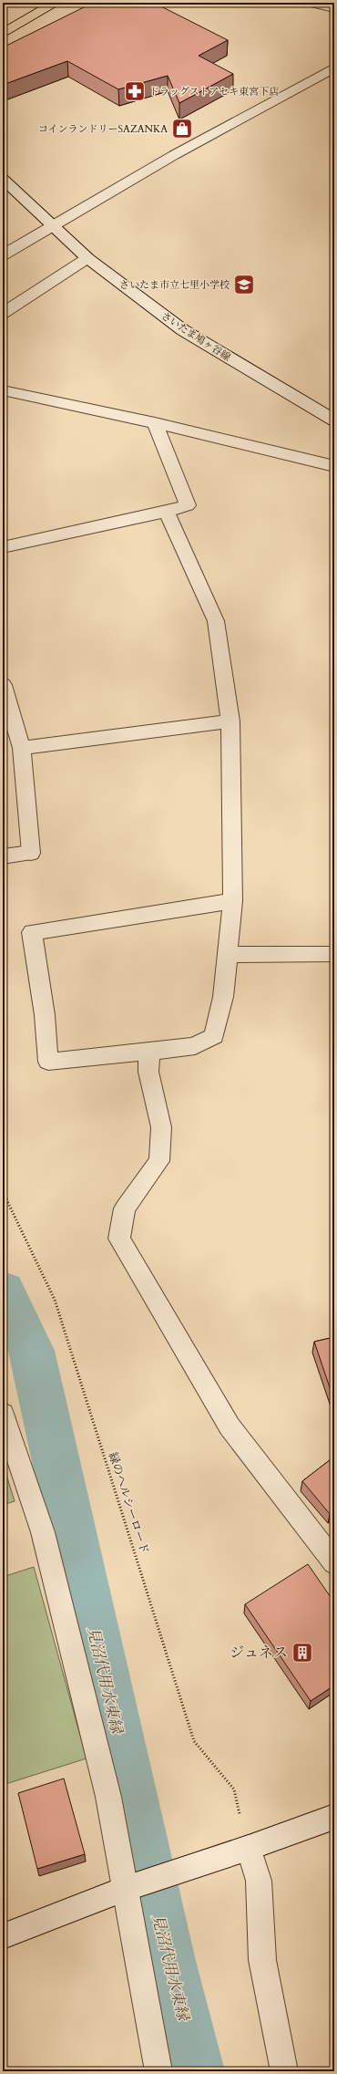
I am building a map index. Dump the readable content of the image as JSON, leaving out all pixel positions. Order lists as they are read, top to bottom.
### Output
{
  "streets": {
    "street": ["さいたま鳩ヶ谷線"],
    "path": ["緑のヘルシーロード"]
  },
  "water": ["見沼代用水東縁"],
  "places": {
    "pharmacy": ["ドラッグストアセキ東宮下店"],
    "shop": ["コインランドリーSAZANKA"],
    "school or university": ["さいたま市立七里小学校"],
    "building": ["ジュネス"]
  }
}
